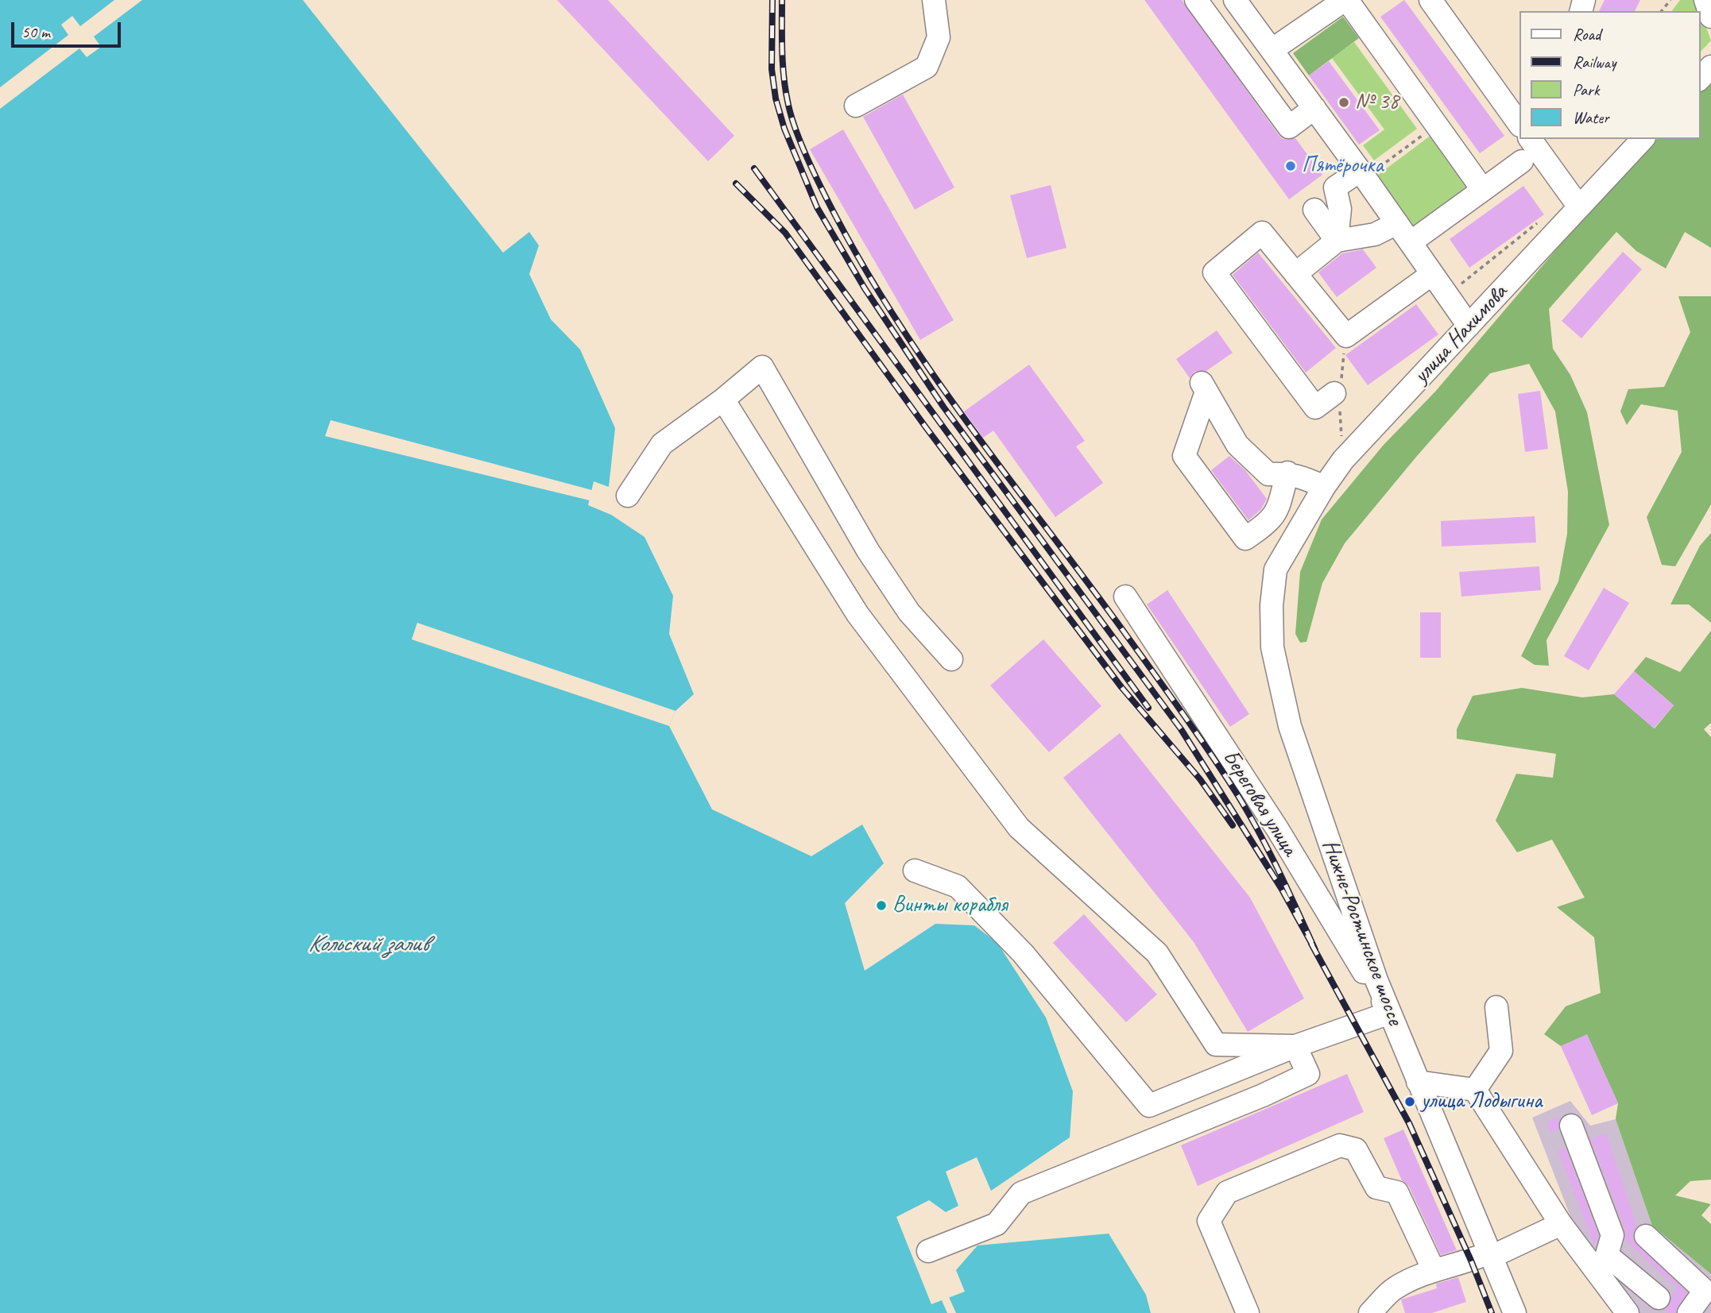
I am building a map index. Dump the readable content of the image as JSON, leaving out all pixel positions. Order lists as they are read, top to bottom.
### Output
{
  "streets": {
    "street": ["улица Нахимова", "Береговая улица", "Нижне-Ростинское шоссе"]
  },
  "crossings": [
    ["улица Нахимова", "Нижне-Ростинское шоссе"],
    ["Береговая улица", "Нижне-Ростинское шоссе"]
  ],
  "water": ["Кольский залив"],
  "places": [
    "№ 38",
    "Пятёрочка",
    "Винты корабля",
    "улица Лодыгина"
  ],
  "legend": [
    "Road",
    "Railway",
    "Park",
    "Water"
  ],
  "scale_bar": "50 m"
}
